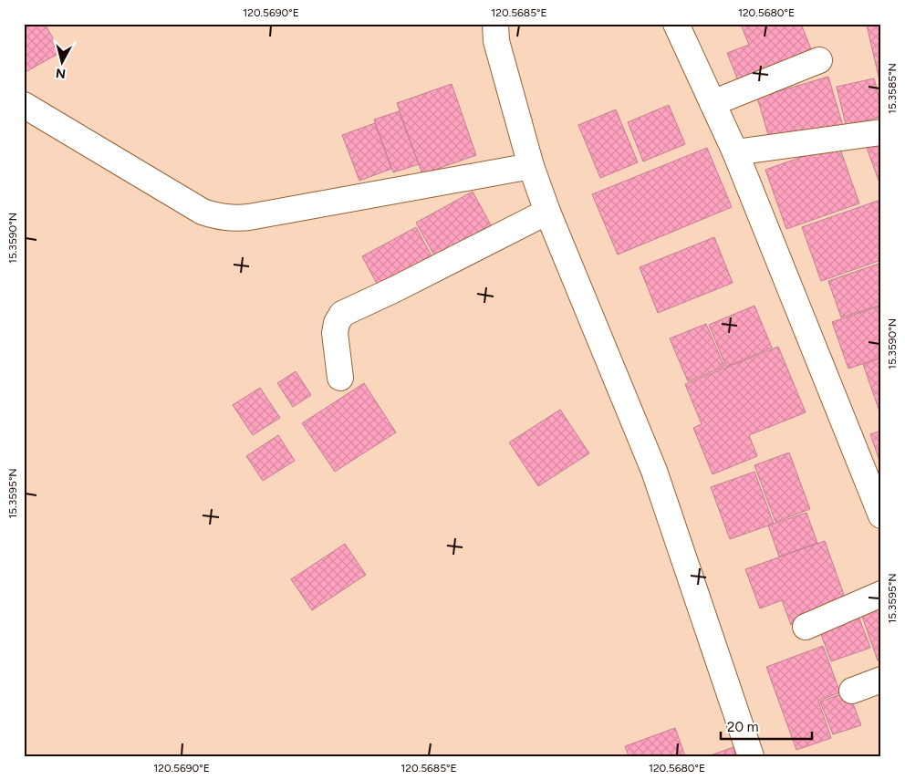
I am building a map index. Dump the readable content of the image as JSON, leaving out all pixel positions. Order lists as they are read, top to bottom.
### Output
{
  "scale_bar": "20 m",
  "north": "bottom",
  "coordinates": [
    "120.5690°E",
    "120.5685°E",
    "120.5680°E",
    "15.3585°N",
    "15.3590°N",
    "15.3595°N"
  ]
}
